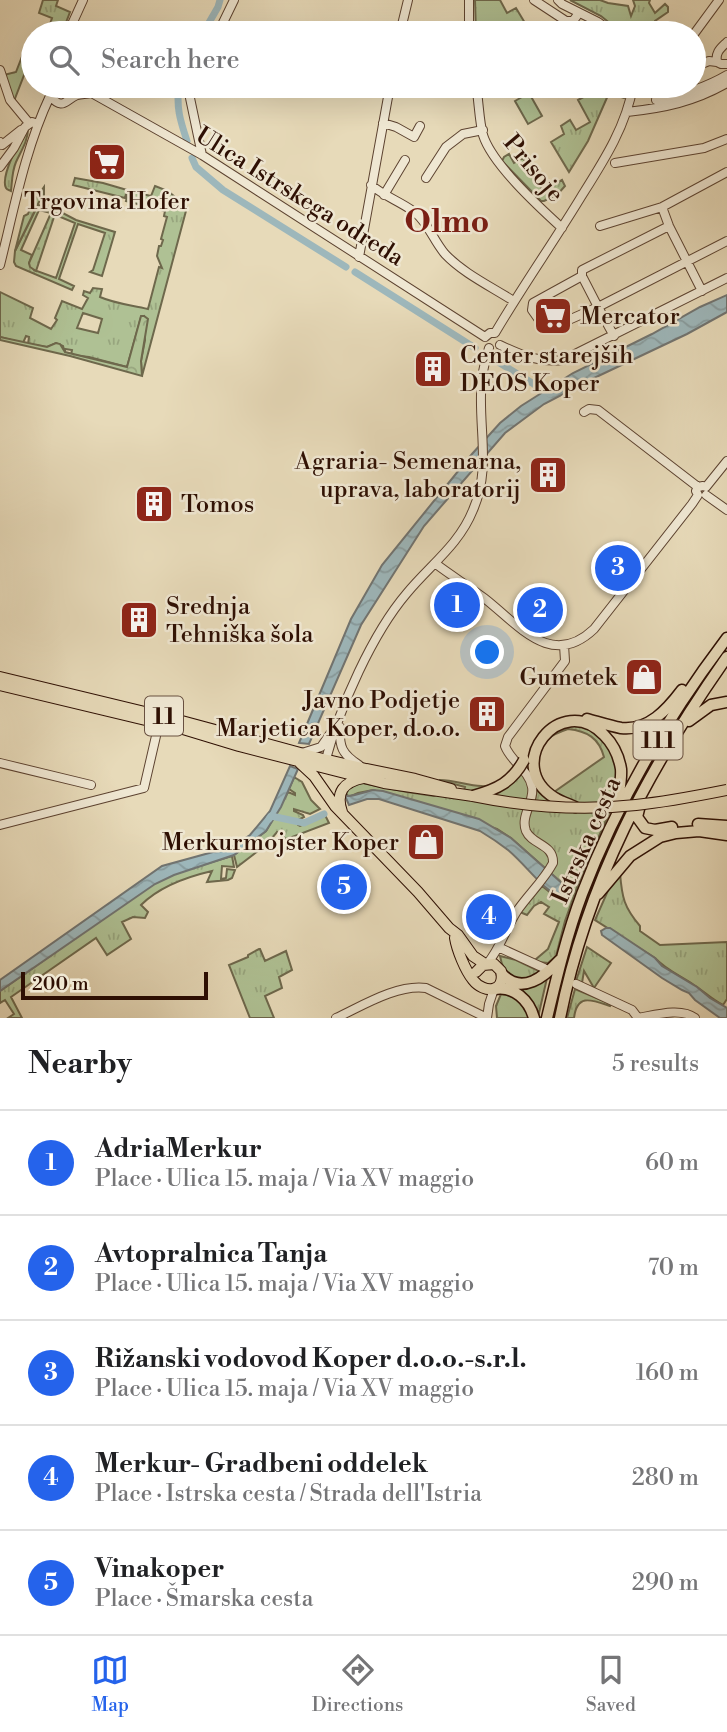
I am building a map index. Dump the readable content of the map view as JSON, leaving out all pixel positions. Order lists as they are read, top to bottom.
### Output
{
  "streets": {
    "highway": ["111", "Istrska cesta"],
    "main road": ["11"],
    "street": ["Prisoje", "Ulica Istrskega odreda"]
  },
  "crossings": [
    ["111", "Istrska cesta"]
  ],
  "districts": ["Olmo"],
  "places": {
    "supermarket": ["Trgovina Hofer", "Mercator"],
    "building": [
      "Center starejših DEOS Koper",
      "Agraria- Semenarna, uprava, laboratorij",
      "Tomos",
      "Srednja Tehniška šola",
      "Javno Podjetje Marjetica Koper, d.o.o."
    ],
    "shop": ["Gumetek", "Merkurmojster Koper"]
  },
  "scale_bar": "200 m",
  "page": {
    "search": "Search here",
    "pins": [
      "3",
      "1",
      "2",
      "5",
      "4"
    ],
    "scale": "200 m",
    "heading": ["Nearby", "5 results"],
    "list": [
      {
        "mark": "1",
        "name": "AdriaMerkur",
        "note": "Place · Ulica 15. maja / Via XV maggio",
        "value": "60 m"
      },
      {
        "mark": "2",
        "name": "Avtopralnica Tanja",
        "note": "Place · Ulica 15. maja / Via XV maggio",
        "value": "70 m"
      },
      {
        "mark": "3",
        "name": "Rižanski vodovod Koper d.o.o.-s.r.l.",
        "note": "Place · Ulica 15. maja / Via XV maggio",
        "value": "160 m"
      },
      {
        "mark": "4",
        "name": "Merkur- Gradbeni oddelek",
        "note": "Place · Istrska cesta / Strada dell'Istria",
        "value": "280 m"
      },
      {
        "mark": "5",
        "name": "Vinakoper",
        "note": "Place · Šmarska cesta",
        "value": "290 m"
      }
    ],
    "nav": ["Map", "Directions", "Saved"]
  }
}
